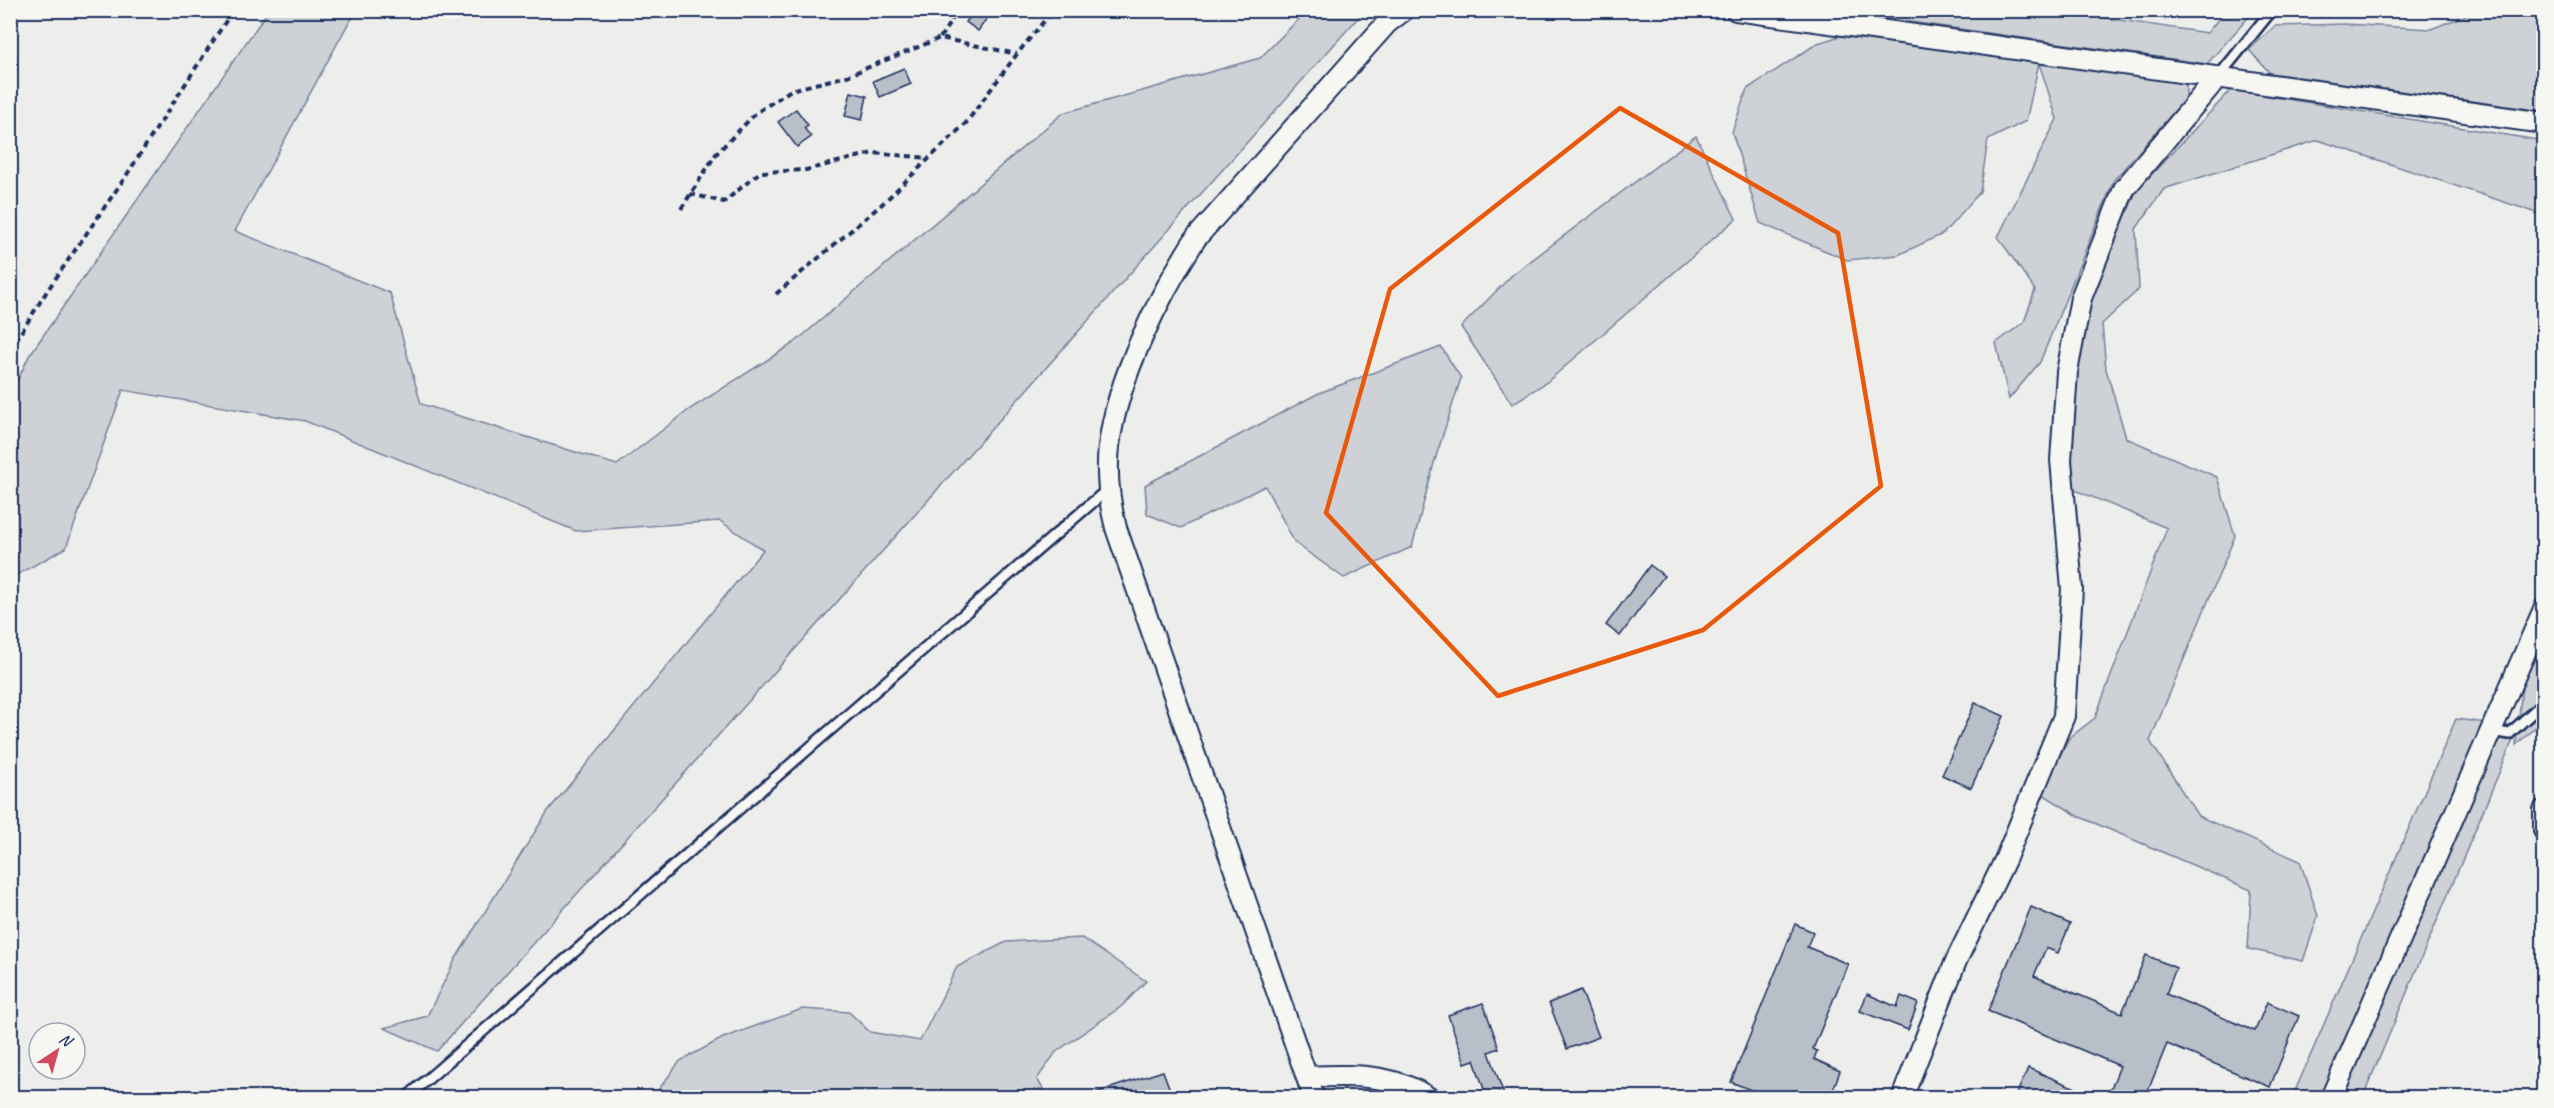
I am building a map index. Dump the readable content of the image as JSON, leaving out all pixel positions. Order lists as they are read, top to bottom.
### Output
{
  "north": "top right"
}
